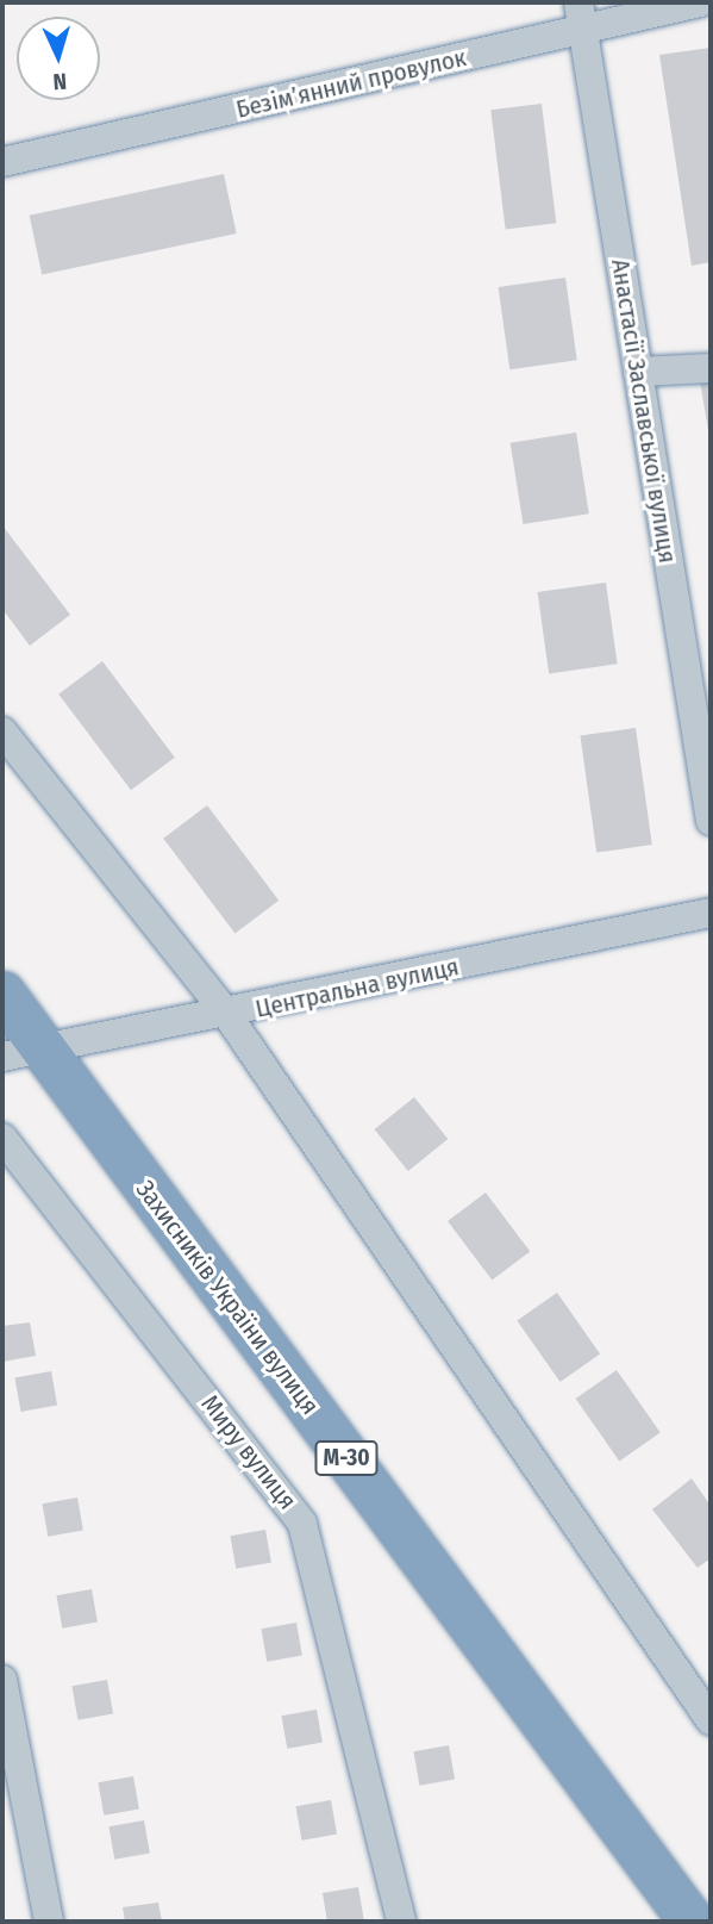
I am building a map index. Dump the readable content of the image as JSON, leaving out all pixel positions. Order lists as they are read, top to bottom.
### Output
{
  "streets": {
    "highway": ["Захисників України вулиця", "М-30"],
    "street": [
      "Безімʼянний провулок",
      "Анастасії Заславської вулиця",
      "Центральна вулиця",
      "Миру вулиця"
    ]
  },
  "crossings": [
    ["Безімʼянний провулок", "Анастасії Заславської вулиця"],
    ["Центральна вулиця", "Захисників України вулиця"]
  ],
  "north": "bottom"
}
